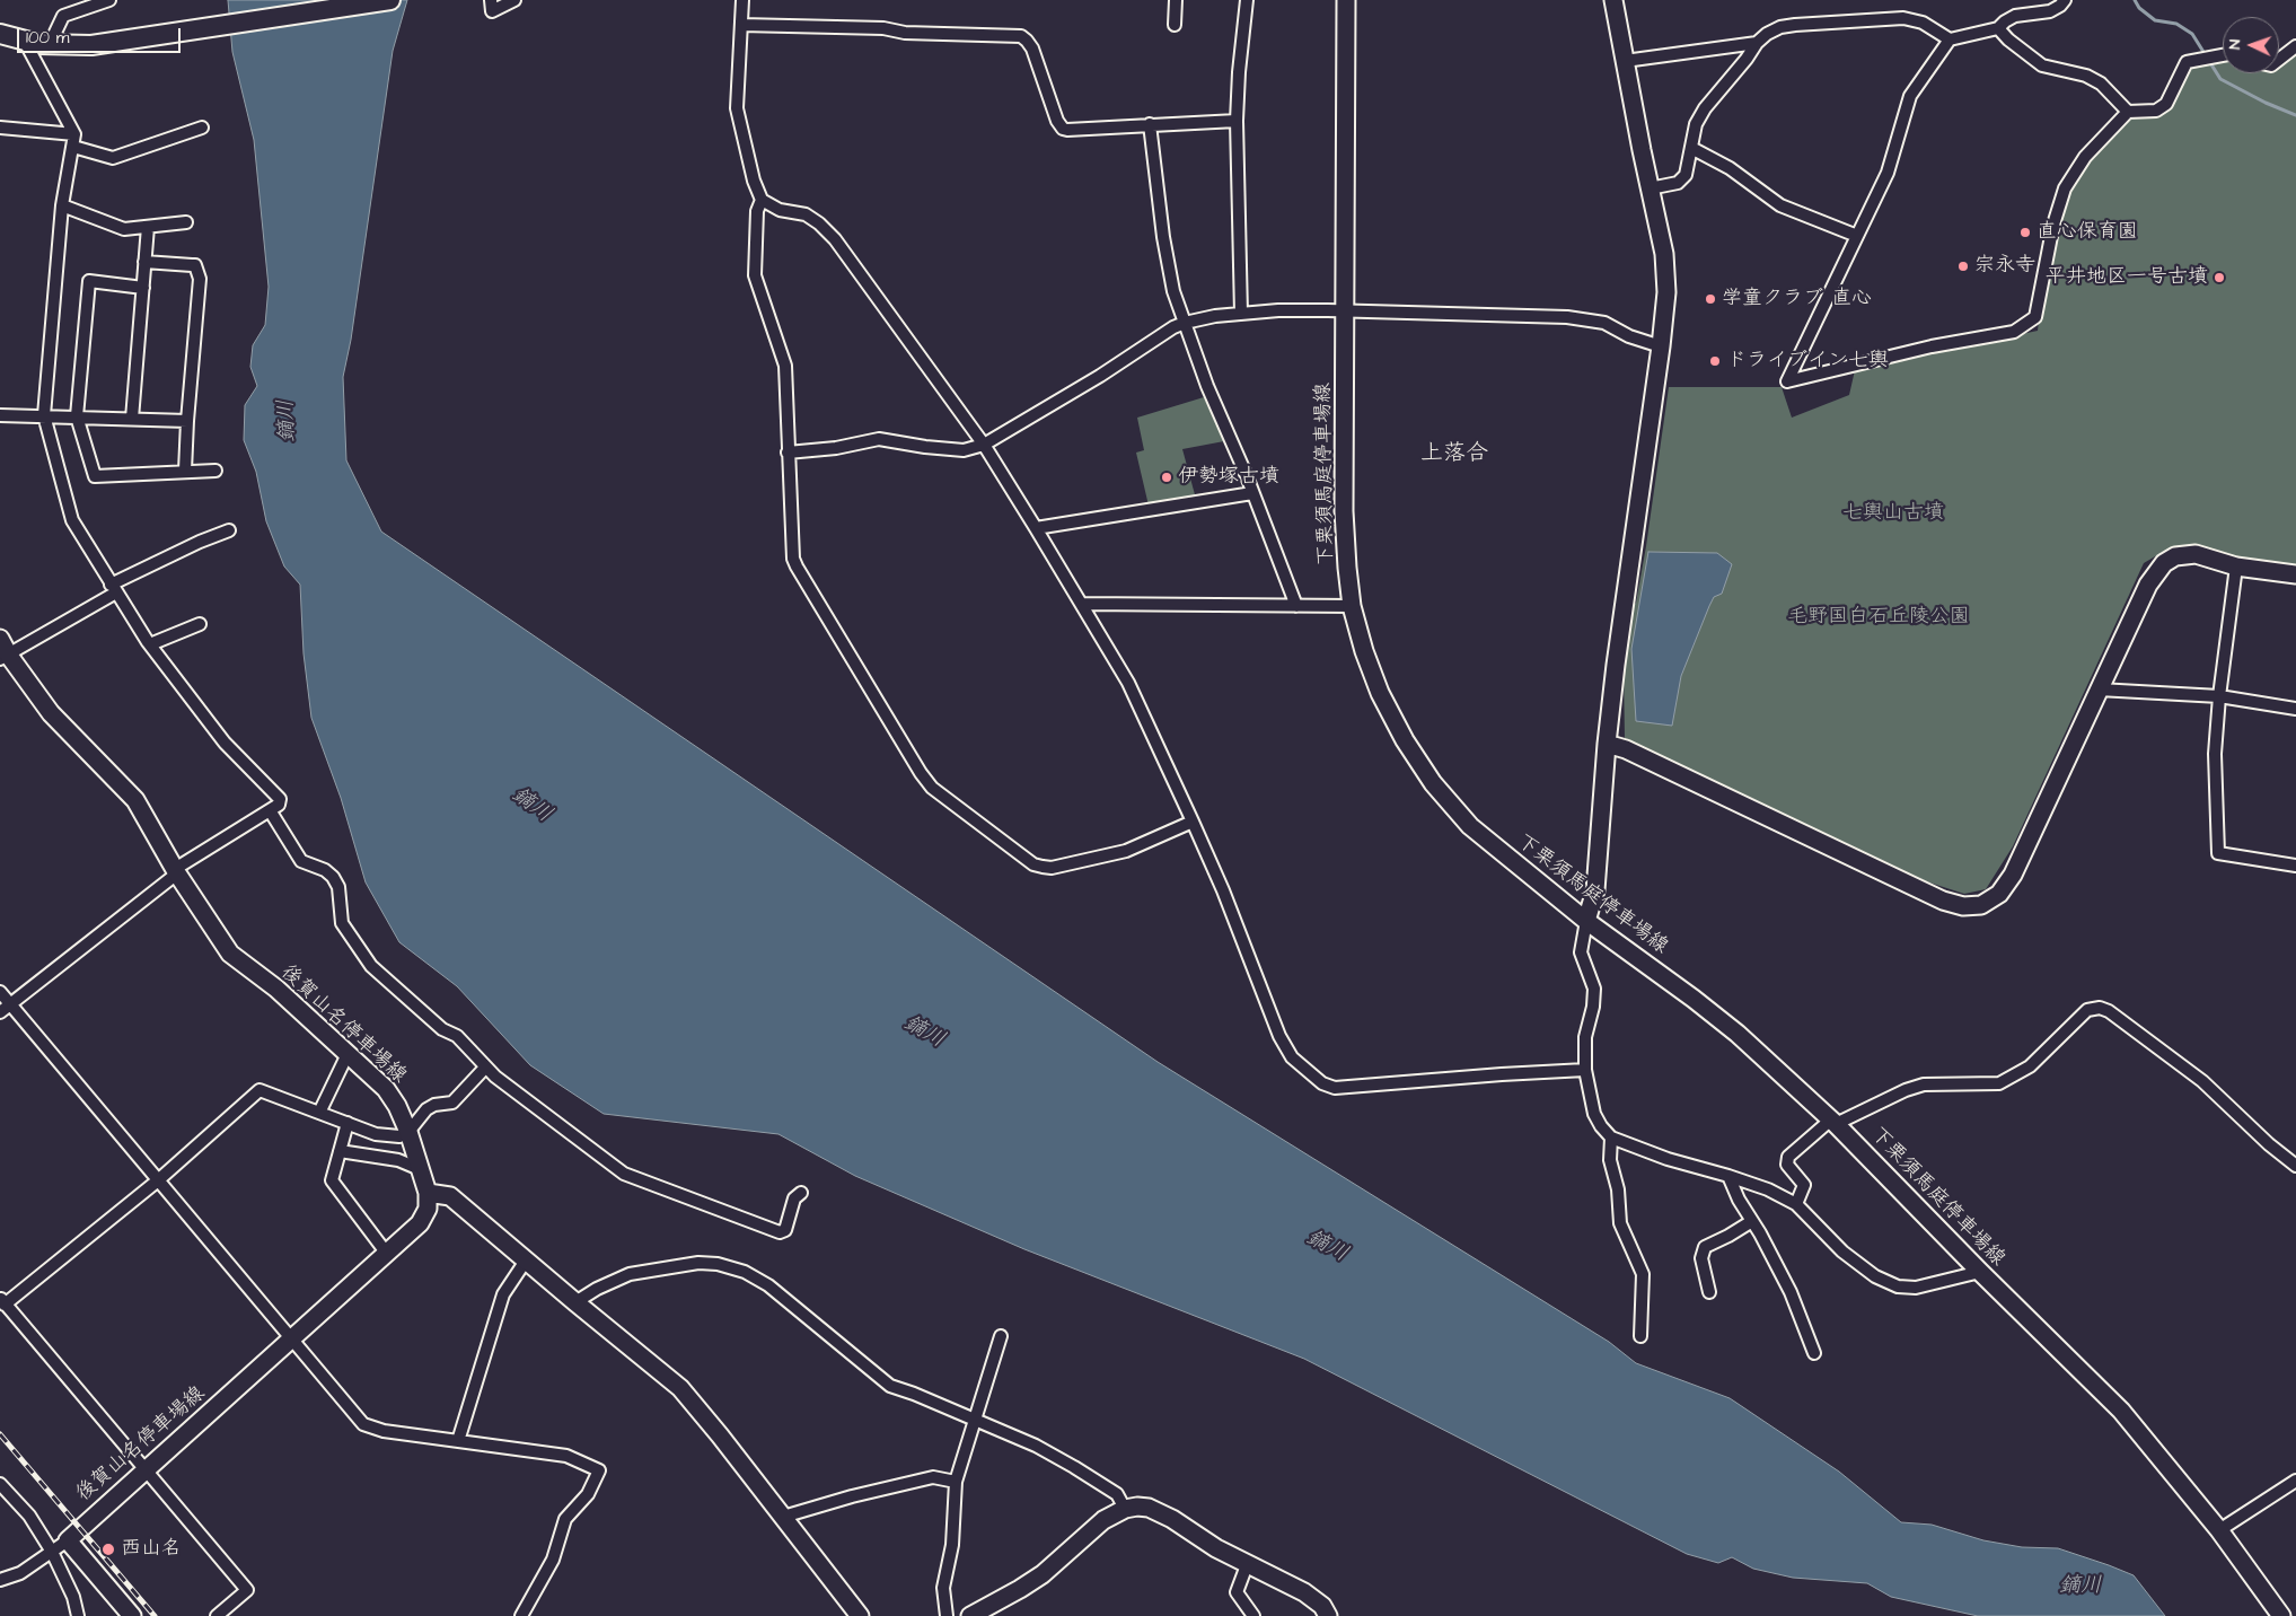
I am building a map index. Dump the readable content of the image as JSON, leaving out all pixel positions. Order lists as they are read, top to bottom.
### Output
{
  "streets": {
    "main road": ["下栗須馬庭停車場線", "後賀山名停車場線"]
  },
  "districts": ["上落合"],
  "water": ["鏑川"],
  "parks": ["七輿山古墳", "毛野国白石丘陵公園"],
  "places": [
    "直心保育園",
    "宗永寺",
    "平井地区一号古墳",
    "学童クラブ 直心",
    "ドライブイン七輿",
    "伊勢塚古墳",
    "西山名"
  ],
  "scale_bar": "100 m",
  "north": "left"
}
